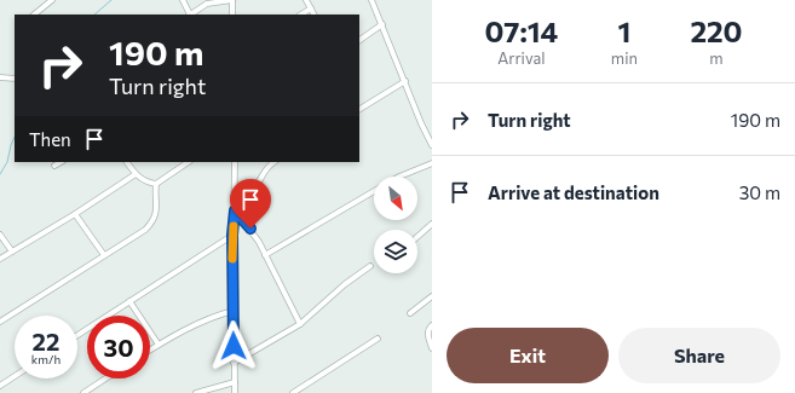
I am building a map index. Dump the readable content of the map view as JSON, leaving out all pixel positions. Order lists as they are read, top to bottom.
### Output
{
  "north": "bottom right",
  "page": {
    "eta": [
      "07:14",
      "Arrival",
      "1",
      "min",
      "220",
      "m"
    ],
    "turn": ["190 m", "Turn right"],
    "list": [
      {
        "name": "Turn right",
        "value": "190 m"
      },
      {
        "name": "Arrive at destination",
        "value": "30 m"
      }
    ],
    "then": "Then",
    "speed": "22 km/h",
    "limit": "30",
    "buttons": ["Exit", "Share"]
  }
}
